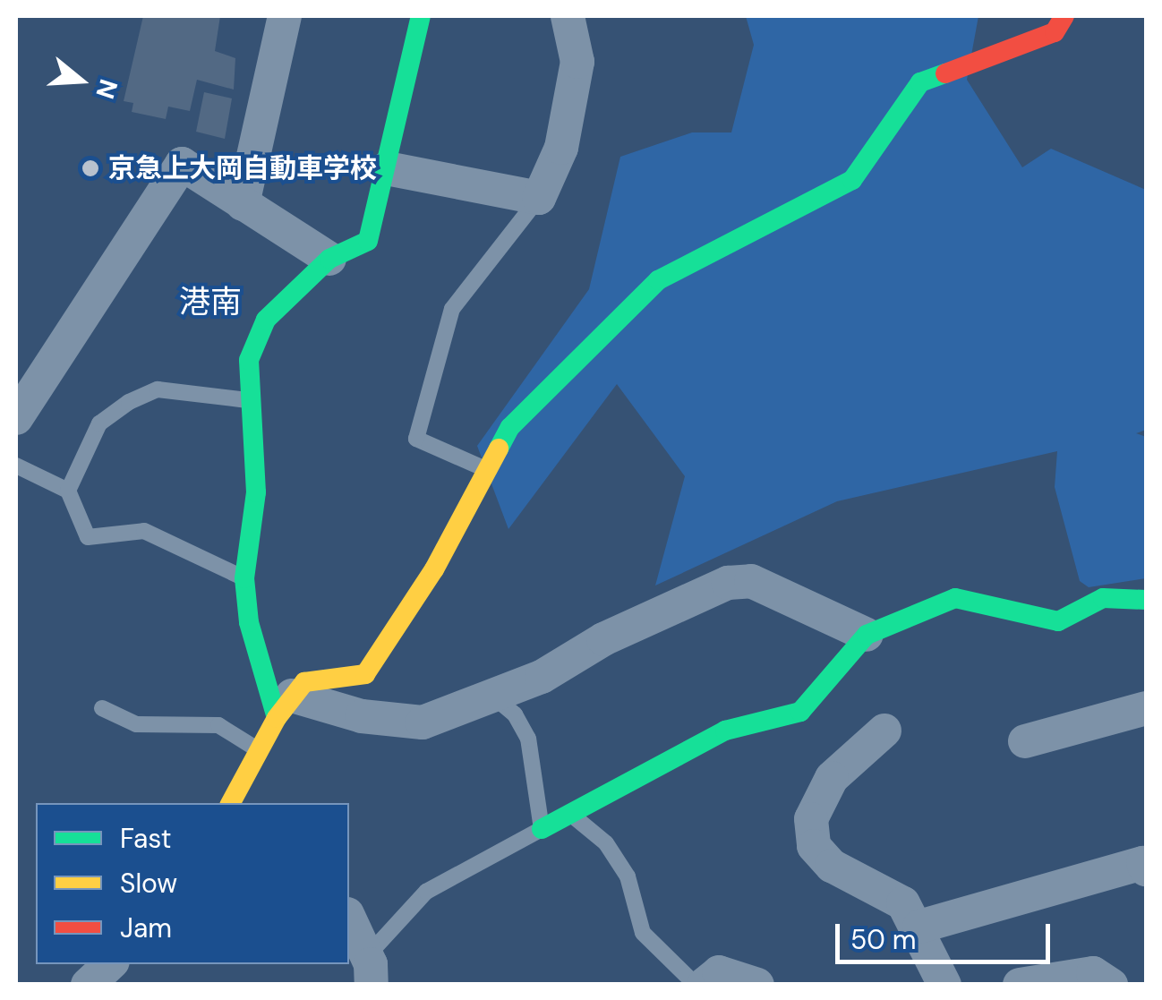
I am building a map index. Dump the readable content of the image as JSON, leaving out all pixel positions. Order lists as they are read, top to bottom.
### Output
{
  "districts": ["港南"],
  "places": ["京急上大岡自動車学校"],
  "legend": ["Fast", "Slow", "Jam"],
  "scale_bar": "50 m",
  "north": "right"
}
